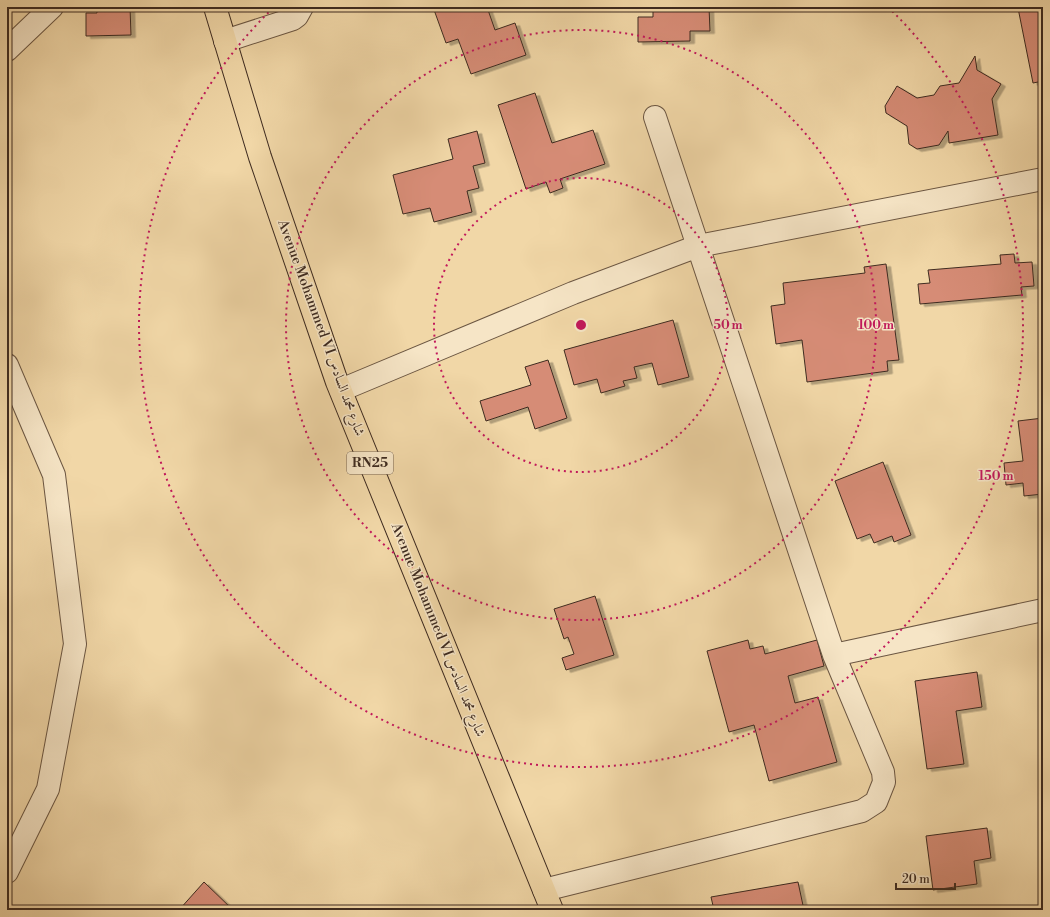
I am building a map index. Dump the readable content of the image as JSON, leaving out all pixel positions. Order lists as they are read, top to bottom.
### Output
{
  "streets": {
    "main road": ["Avenue Mohammed VI شارع محمد السادس", "RN25"]
  },
  "scale_bar": "20 m",
  "rings": ["50 m", "100 m", "150 m"]
}
